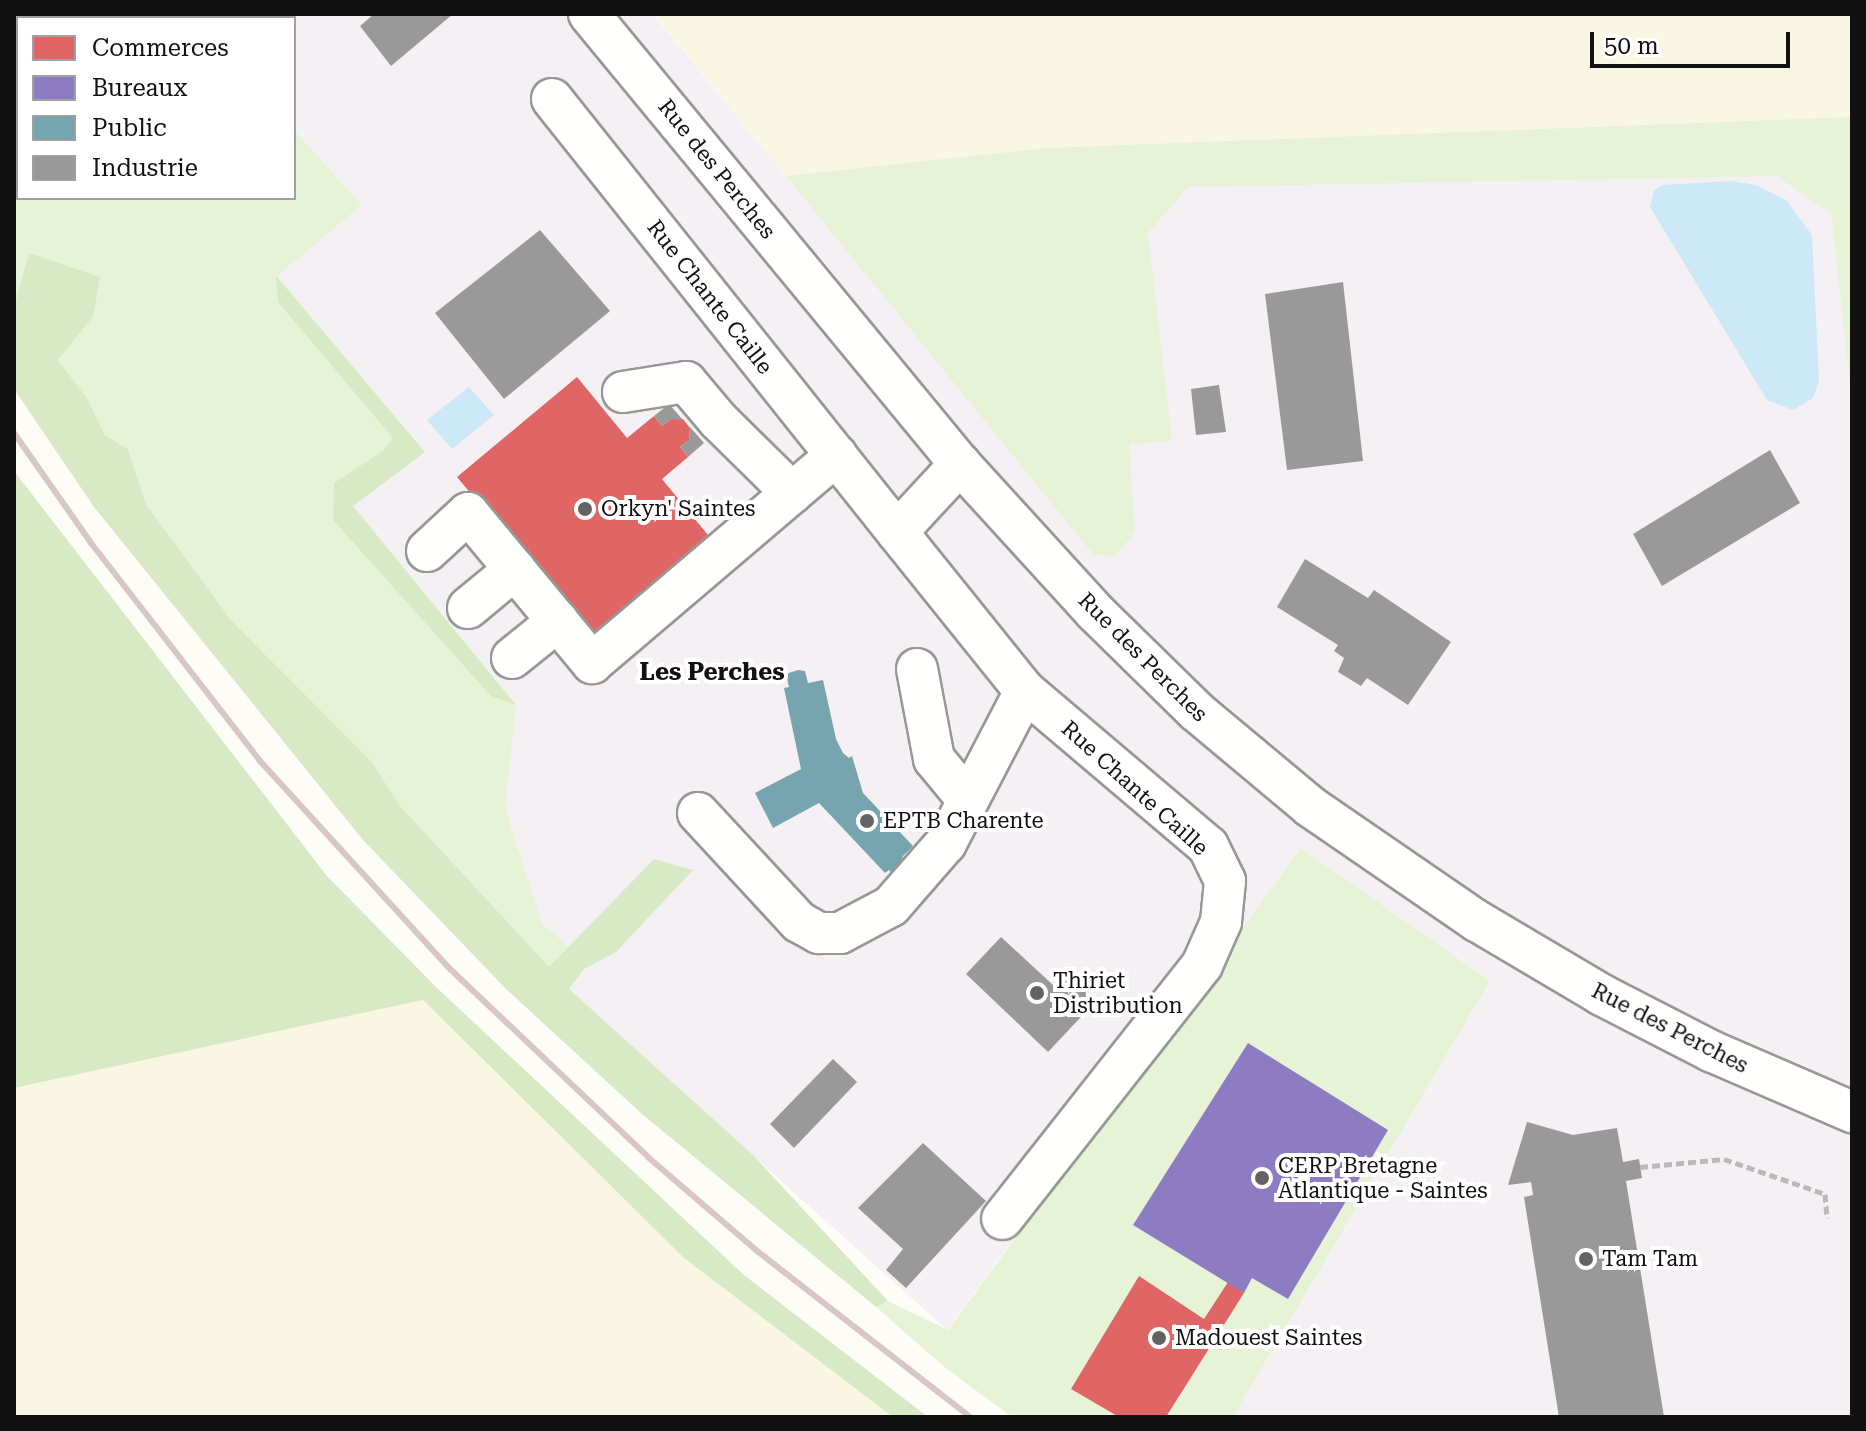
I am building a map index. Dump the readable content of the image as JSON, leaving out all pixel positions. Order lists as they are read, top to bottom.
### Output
{
  "streets": {
    "street": ["Rue des Perches", "Rue Chante Caille"]
  },
  "districts": ["Les Perches"],
  "places": [
    "Orkyn' Saintes",
    "EPTB Charente",
    "Thiriet Distribution",
    "CERP Bretagne Atlantique - Saintes",
    "Tam Tam",
    "Madouest Saintes"
  ],
  "legend": [
    "Commerces",
    "Bureaux",
    "Public",
    "Industrie"
  ],
  "scale_bar": "50 m"
}
